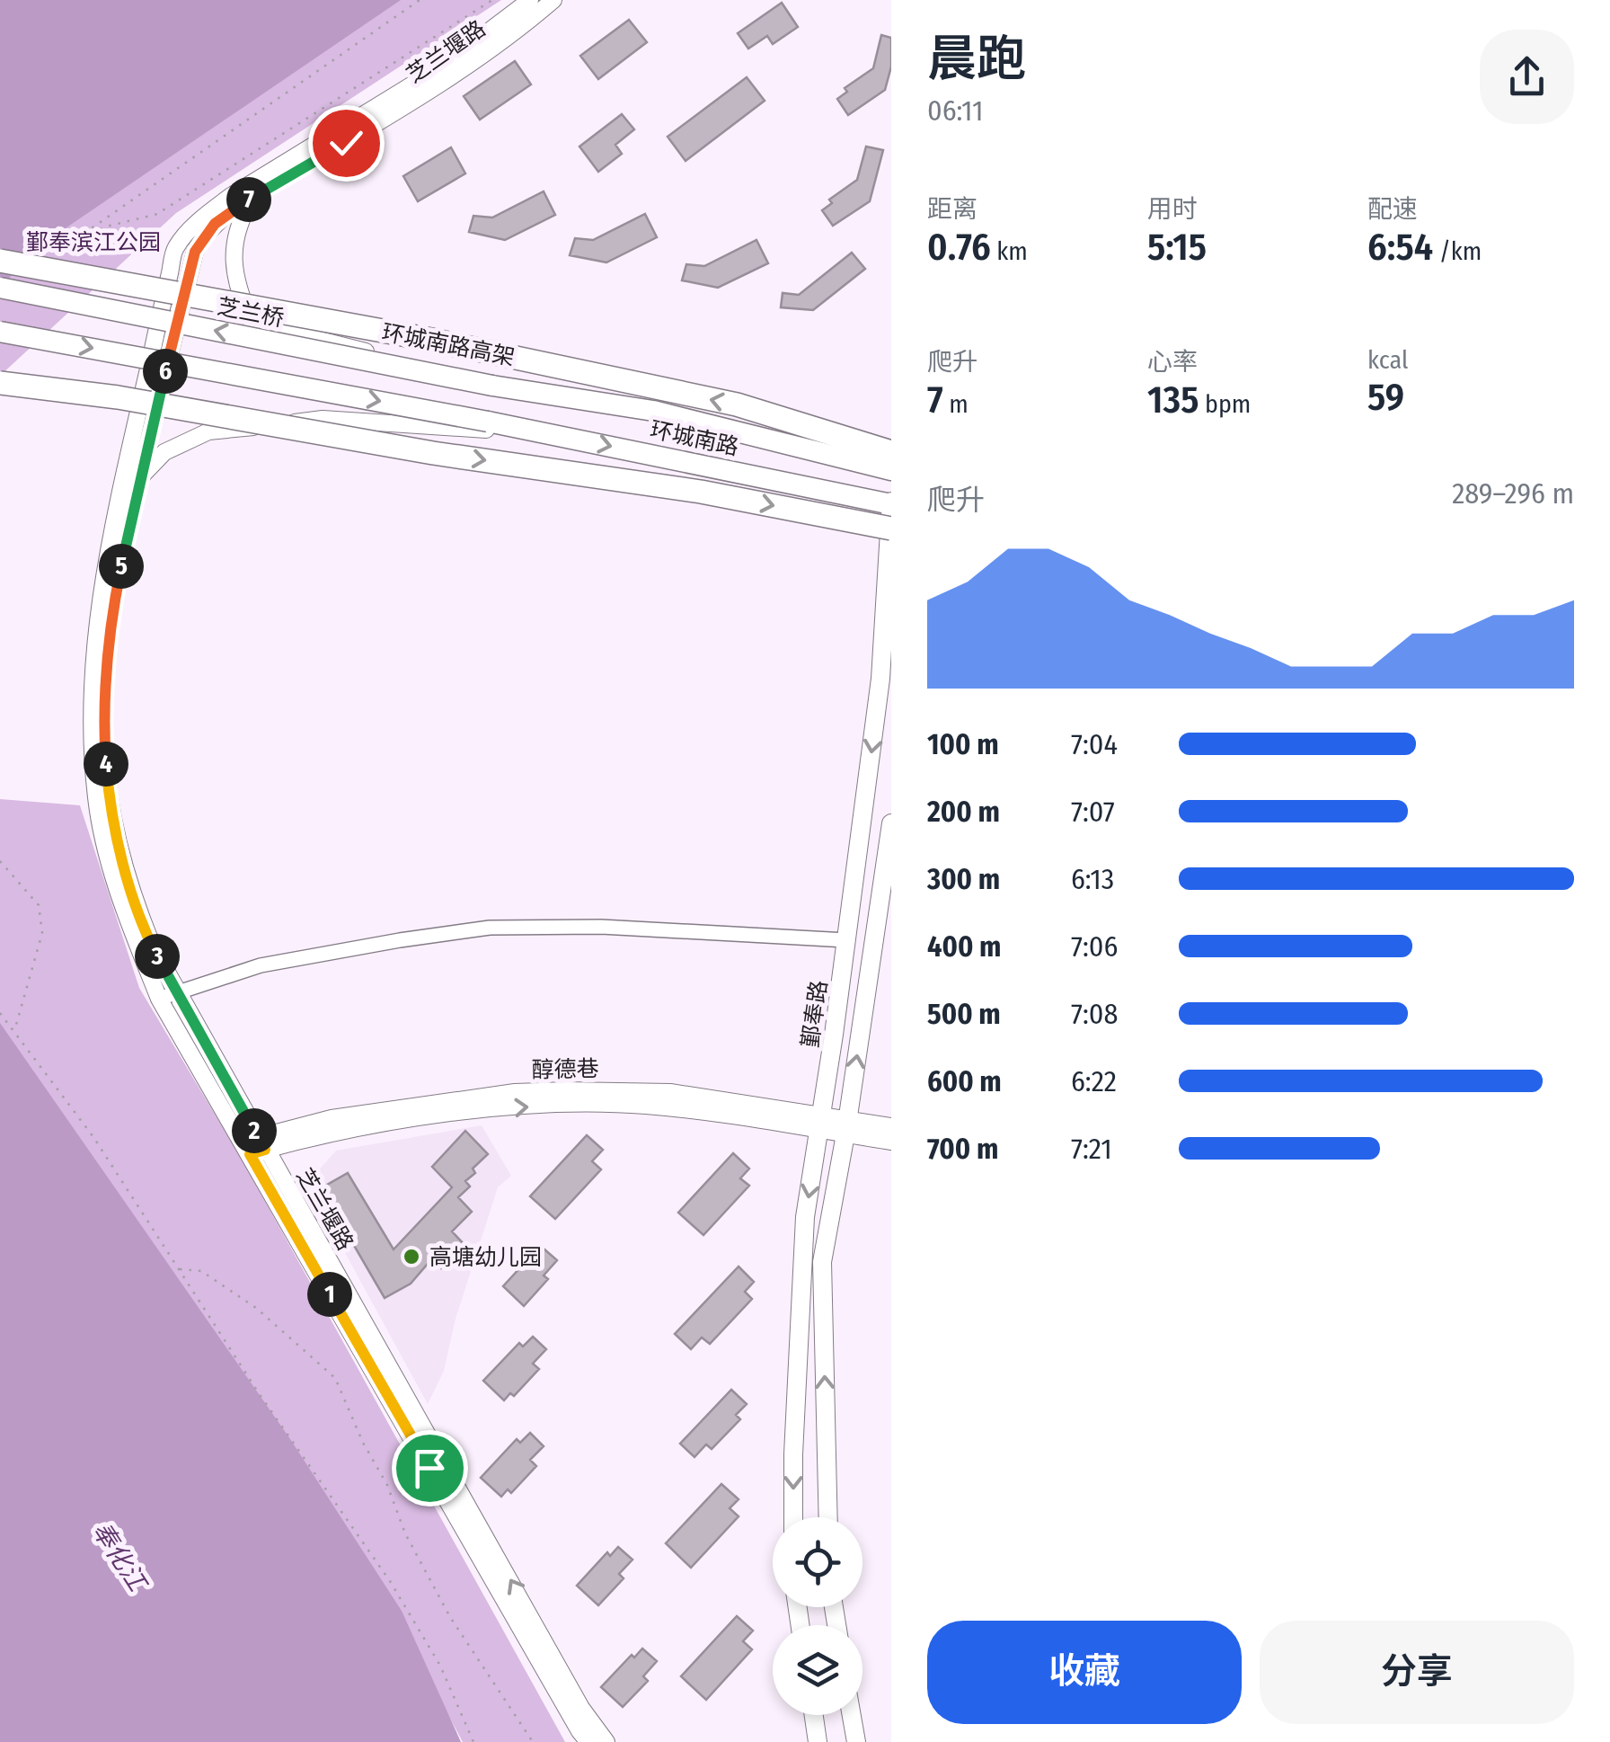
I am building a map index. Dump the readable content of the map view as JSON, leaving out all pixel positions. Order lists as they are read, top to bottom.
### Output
{
  "streets": {
    "highway": ["环城南路高架"],
    "main road": ["芝兰桥", "环城南路", "鄞奉路"],
    "street": ["芝兰堰路", "醇德巷"]
  },
  "crossings": [
    ["芝兰堰路", "醇德巷"],
    ["芝兰桥", "环城南路"],
    ["环城南路", "鄞奉路"],
    ["鄞奉路", "醇德巷"]
  ],
  "one_way": ["芝兰桥"],
  "water": ["奉化江"],
  "parks": ["鄞奉滨江公园"],
  "places": ["高塘幼儿园"],
  "page": {
    "heading": ["晨跑", "06:11"],
    "stats": [
      ["距离", "0.76 km"],
      ["用时", "5:15"],
      ["配速", "6:54 /km"],
      ["爬升", "7 m"],
      ["心率", "135 bpm"],
      ["kcal", "59"]
    ],
    "pins": [
      "7",
      "6",
      "5",
      "4",
      "3",
      "2",
      "1"
    ],
    "chart": ["爬升", "289–296 m"],
    "list": [
      {
        "name": "100 m",
        "note": "7:04"
      },
      {
        "name": "200 m",
        "note": "7:07"
      },
      {
        "name": "300 m",
        "note": "6:13"
      },
      {
        "name": "400 m",
        "note": "7:06"
      },
      {
        "name": "500 m",
        "note": "7:08"
      },
      {
        "name": "600 m",
        "note": "6:22"
      },
      {
        "name": "700 m",
        "note": "7:21"
      }
    ],
    "buttons": ["收藏", "分享"]
  }
}
